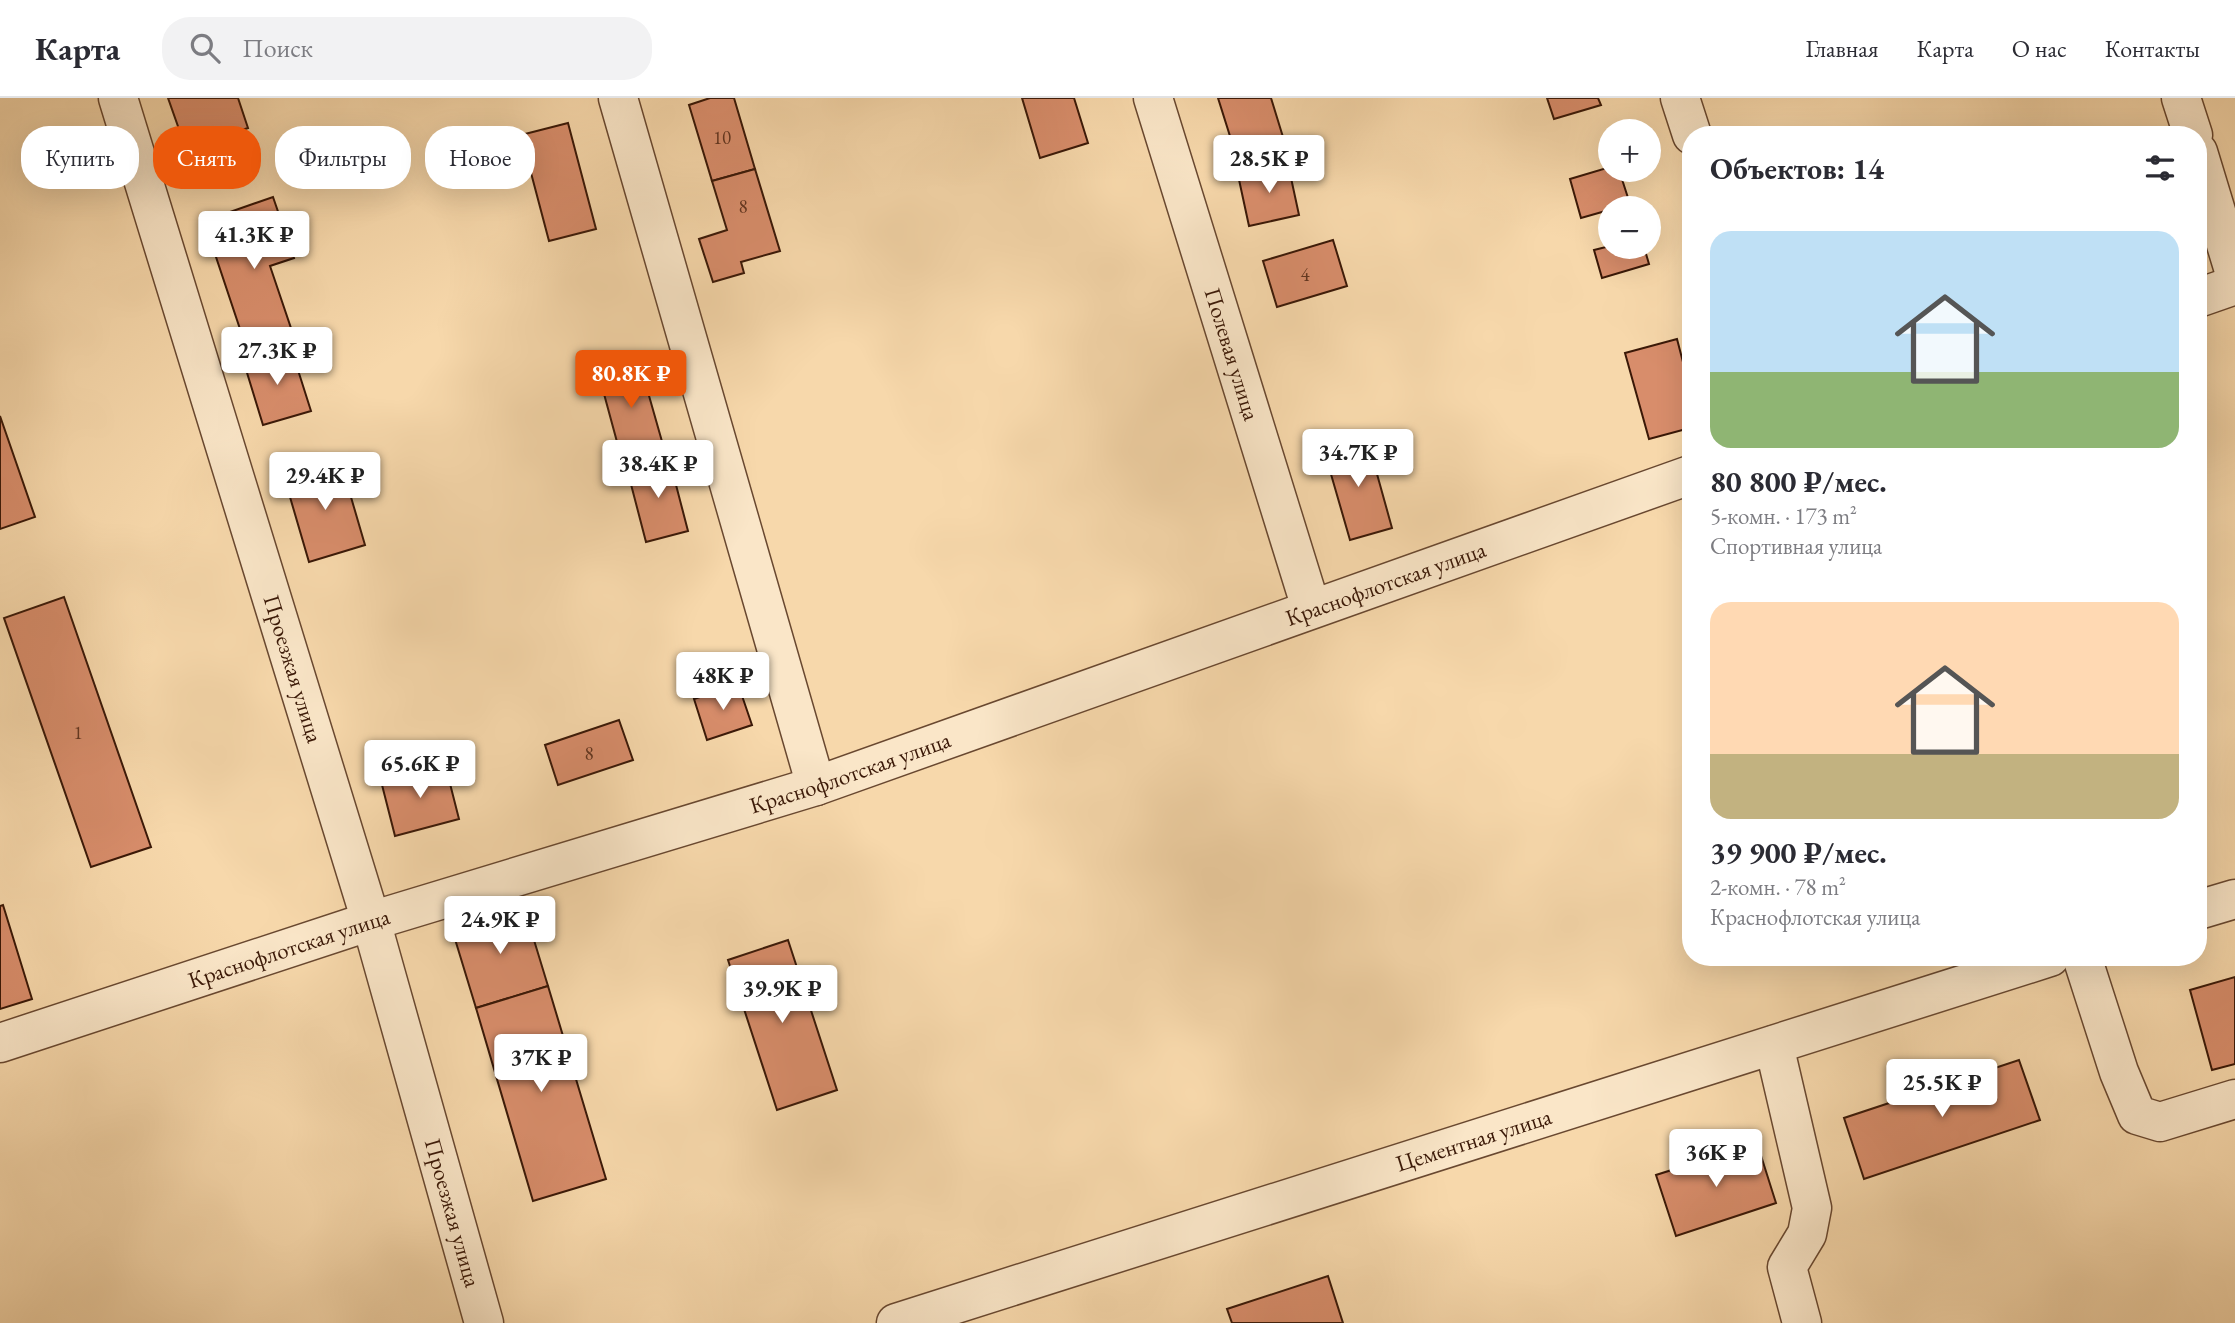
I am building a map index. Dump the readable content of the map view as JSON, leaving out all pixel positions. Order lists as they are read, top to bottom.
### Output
{
  "streets": {
    "street": [
      "Полевая улица",
      "Краснофлотская улица",
      "Проезжая улица",
      "Цементная улица"
    ]
  },
  "crossings": [
    ["Полевая улица", "Краснофлотская улица"],
    ["Краснофлотская улица", "Проезжая улица"]
  ],
  "house_numbers": [
    "10",
    "8",
    "4",
    "1",
    "8"
  ],
  "page": {
    "header": "Карта",
    "search": "Поиск",
    "nav": [
      "Главная",
      "Карта",
      "О нас",
      "Контакты"
    ],
    "map_buttons": ["+", "−"],
    "chip": [
      "Купить",
      "Снять",
      "Фильтры",
      "Новое"
    ],
    "heading": "Объектов: 14",
    "price": [
      "28.5K ₽",
      "41.3K ₽",
      "27.3K ₽",
      "80.8K ₽",
      "34.7K ₽",
      "38.4K ₽",
      "29.4K ₽",
      "48K ₽",
      "65.6K ₽",
      "24.9K ₽",
      "39.9K ₽",
      "37K ₽",
      "25.5K ₽",
      "36K ₽"
    ],
    "list": [
      {
        "name": "80 800 ₽/мес.",
        "note": "5-комн. · 173 m² · Спортивная улица"
      },
      {
        "name": "39 900 ₽/мес.",
        "note": "2-комн. · 78 m² · Краснофлотская улица"
      }
    ]
  }
}
